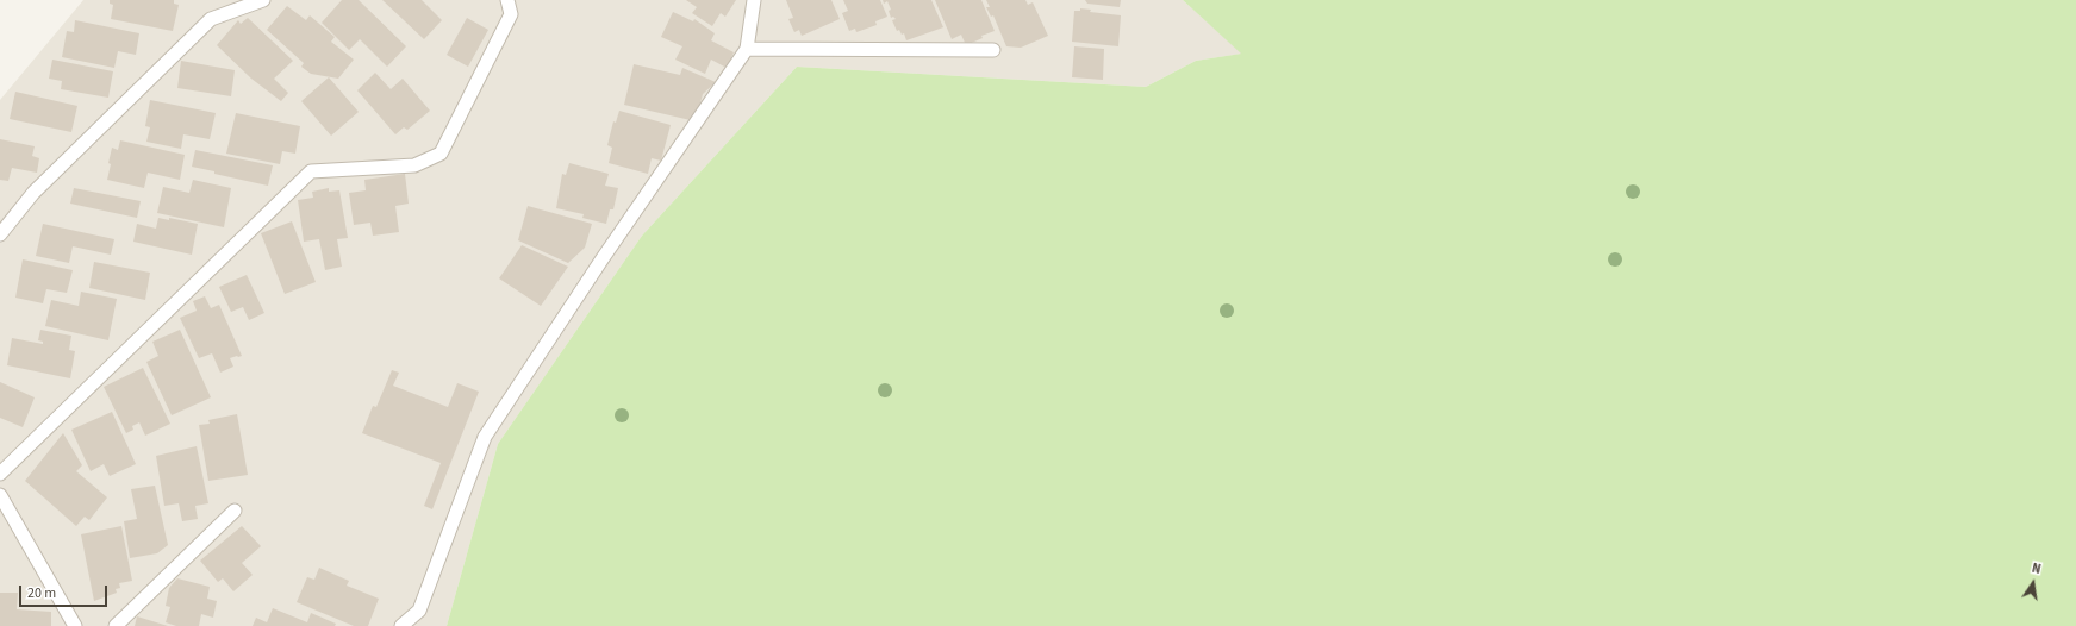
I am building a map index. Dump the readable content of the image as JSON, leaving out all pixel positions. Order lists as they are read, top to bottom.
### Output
{
  "scale_bar": "20 m",
  "north": "top"
}
